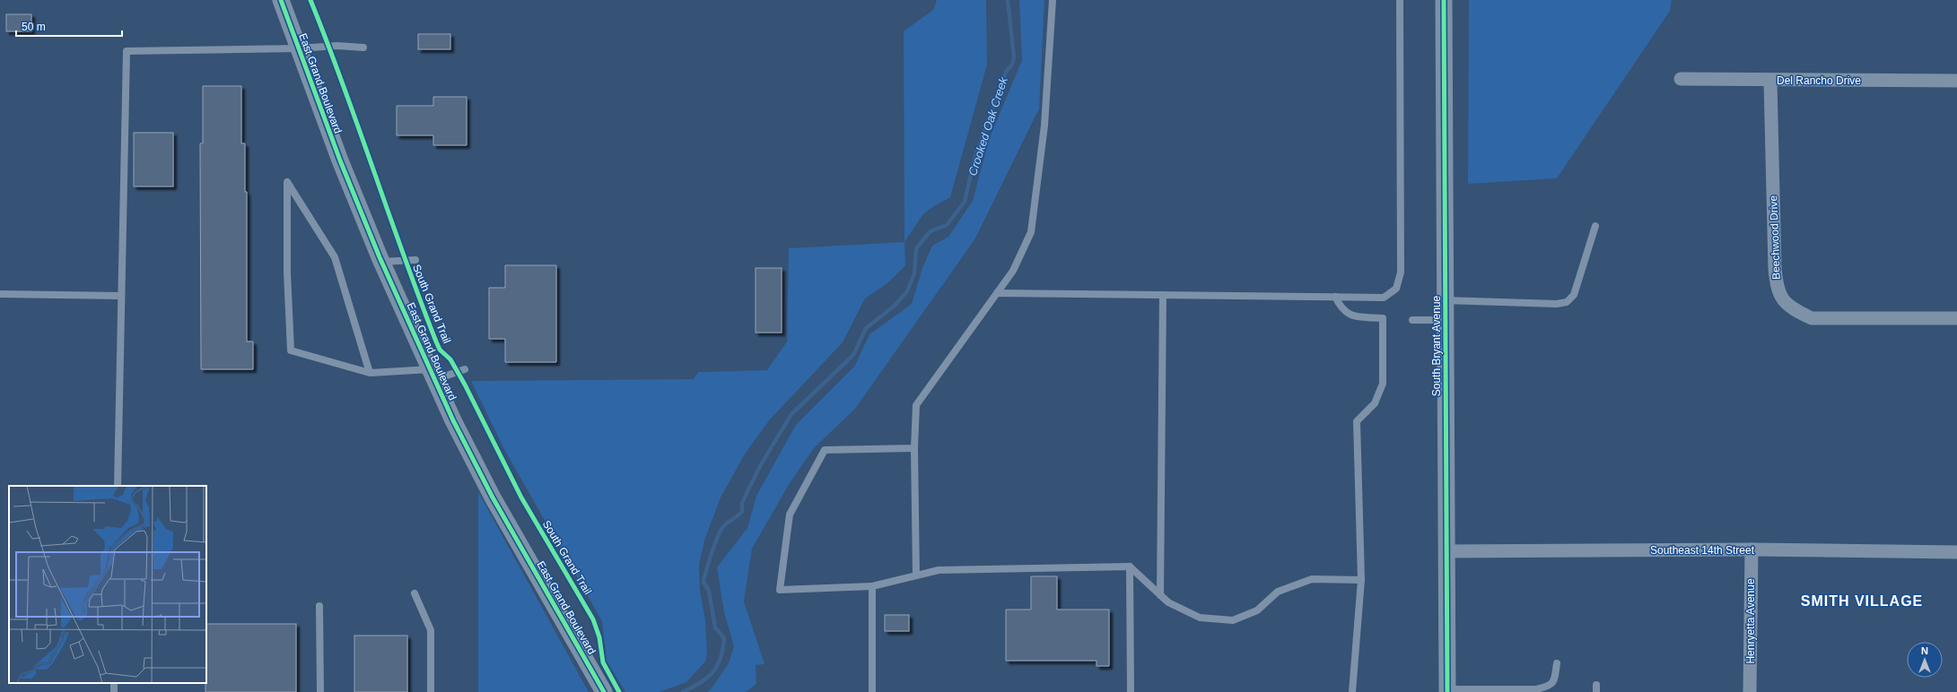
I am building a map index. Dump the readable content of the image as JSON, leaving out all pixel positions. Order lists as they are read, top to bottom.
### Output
{
  "streets": {
    "street": [
      "Del Rancho Drive",
      "East Grand Boulevard",
      "Beechwood Drive",
      "South Bryant Avenue",
      "Southeast 14th Street",
      "Henryetta Avenue"
    ],
    "cycle path": ["South Grand Trail"]
  },
  "crossings": [
    ["Del Rancho Drive", "Beechwood Drive"],
    ["South Bryant Avenue", "Southeast 14th Street"],
    ["Southeast 14th Street", "Henryetta Avenue"]
  ],
  "districts": ["SMITH VILLAGE"],
  "water": ["Crooked Oak Creek"],
  "scale_bar": "50 m",
  "north": "top"
}
